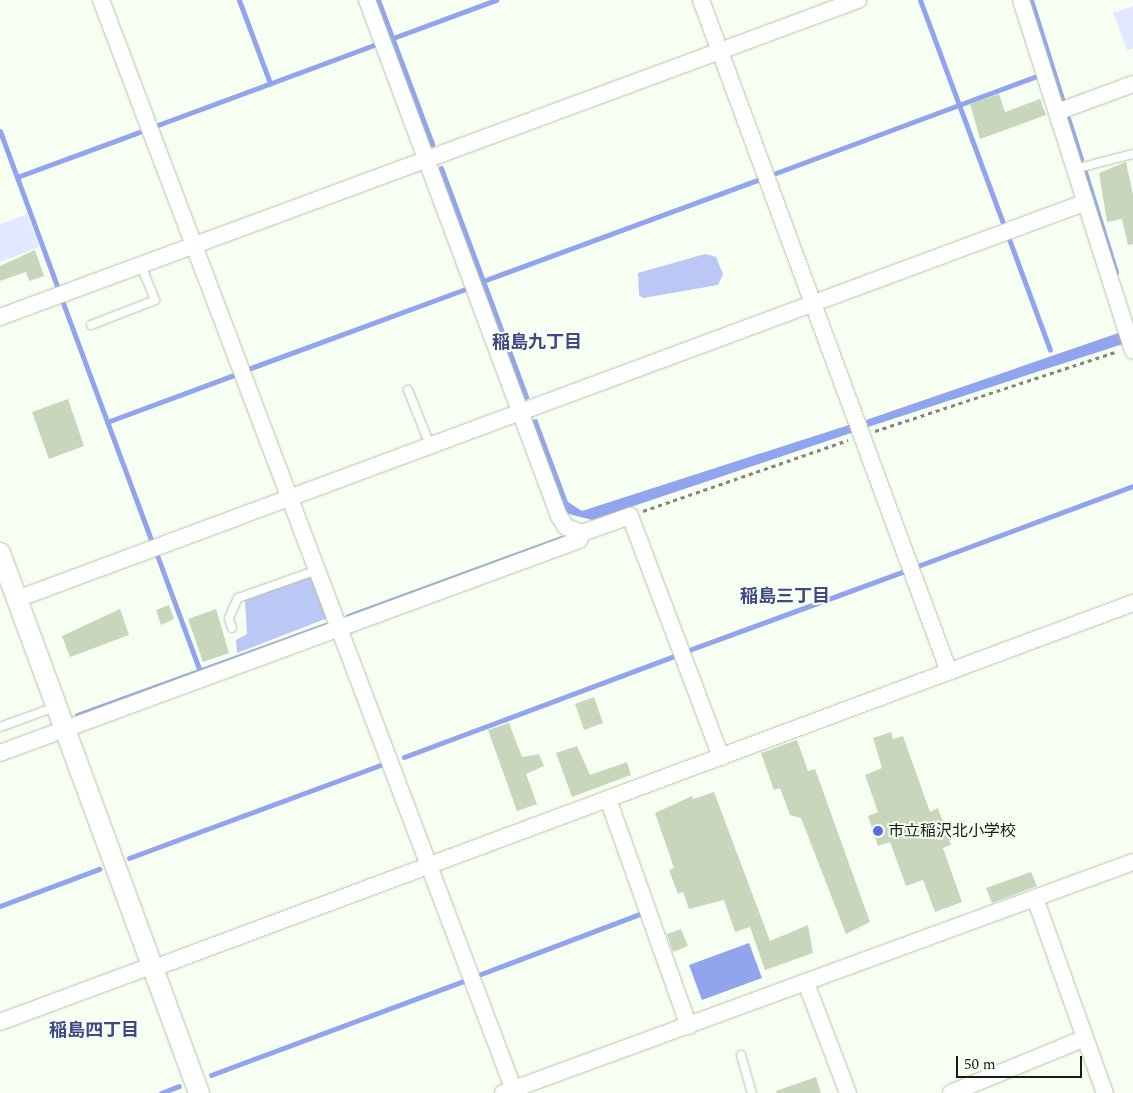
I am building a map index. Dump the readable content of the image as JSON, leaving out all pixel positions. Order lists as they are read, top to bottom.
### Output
{
  "districts": ["稲島九丁目", "稲島三丁目", "稲島四丁目"],
  "places": ["市立稲沢北小学校"],
  "scale_bar": "50 m"
}
